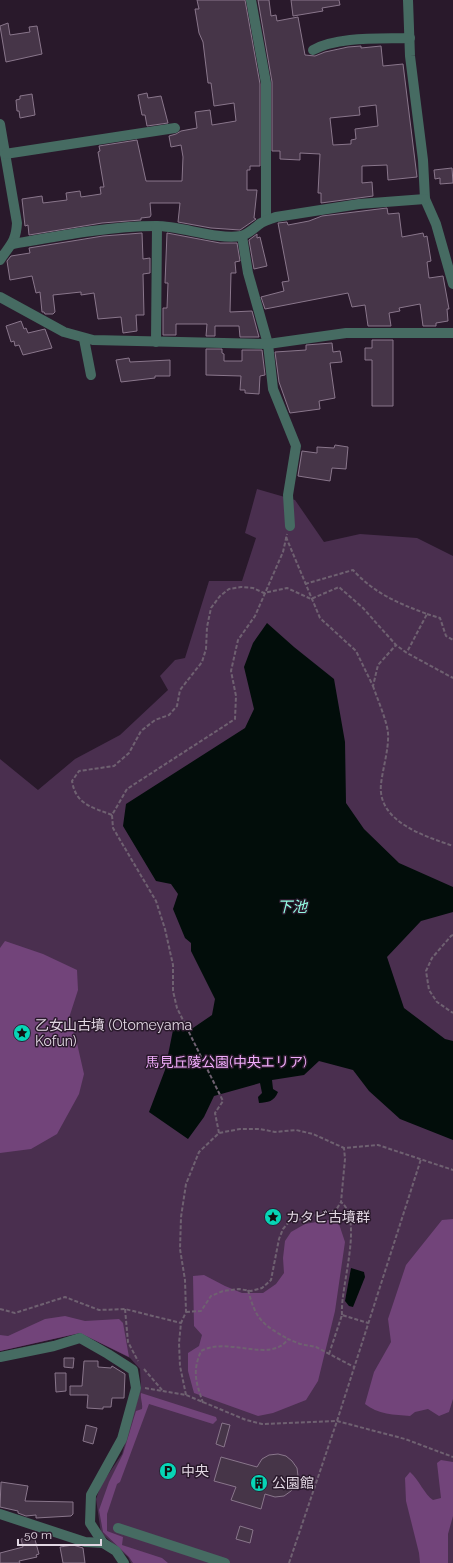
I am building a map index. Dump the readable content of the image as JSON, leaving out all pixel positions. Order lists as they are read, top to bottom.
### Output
{
  "water": ["下池"],
  "parks": ["馬見丘陵公園(中央エリア)"],
  "places": {
    "place": ["乙女山古墳 (Otomeyama Kofun)", "カタビ古墳群"],
    "parking": ["中央"],
    "building": ["公園館"]
  },
  "scale_bar": "50 m"
}
